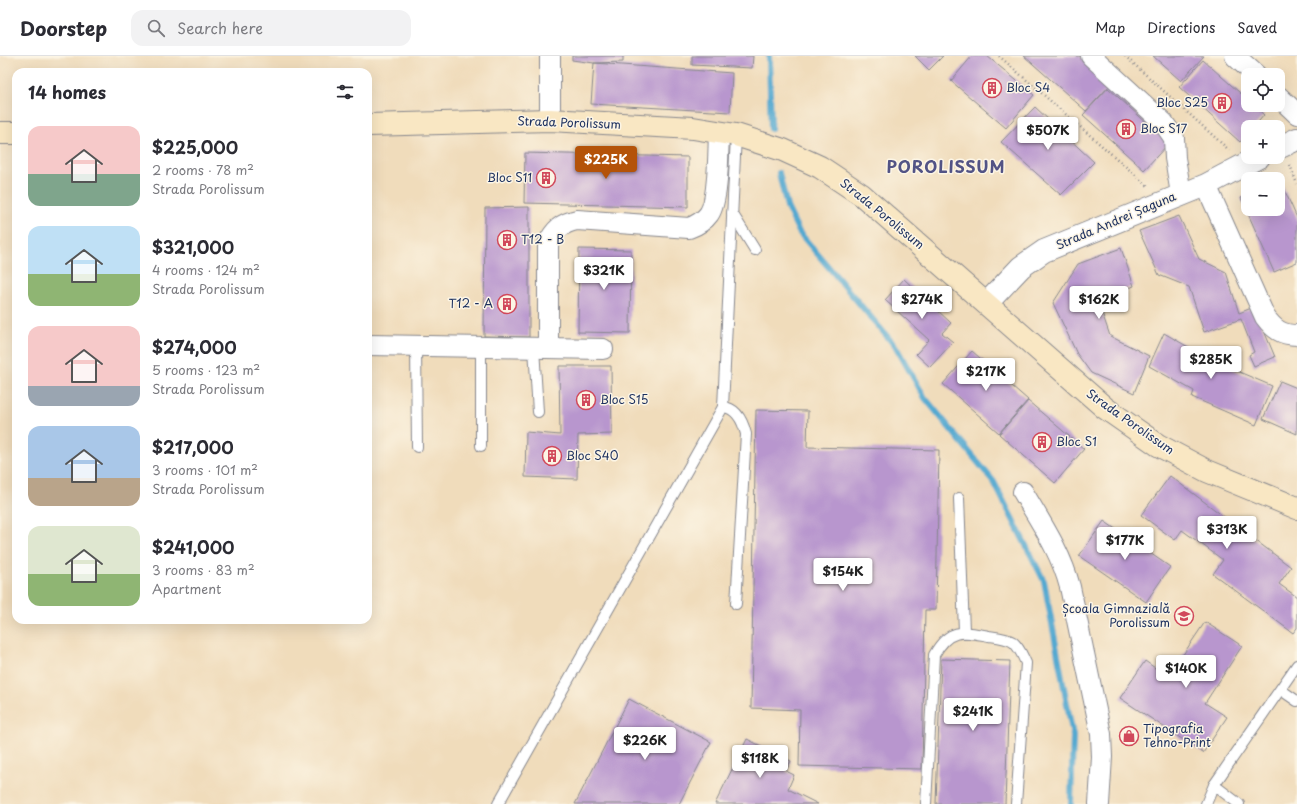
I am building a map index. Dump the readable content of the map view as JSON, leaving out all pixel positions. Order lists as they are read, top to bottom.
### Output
{
  "streets": {
    "main road": ["Strada Porolissum"],
    "street": ["Strada Andrei Șaguna"]
  },
  "crossings": [
    ["Strada Porolissum", "Strada Andrei Șaguna"]
  ],
  "districts": ["POROLISSUM"],
  "places": {
    "building": [
      "Bloc S4",
      "Bloc S25",
      "Bloc S17",
      "Bloc S11",
      "T12 - B",
      "T12 - A",
      "Bloc S15",
      "Bloc S1",
      "Bloc S40"
    ],
    "school or university": ["Școala Gimnazială Porolissum"],
    "shop": ["Tipografia Tehno-Print"]
  },
  "page": {
    "header": "Doorstep",
    "search": "Search here",
    "nav": ["Map", "Directions", "Saved"],
    "map_buttons": ["+", "−"],
    "heading": "14 homes",
    "list": [
      {
        "name": "$225,000",
        "note": "2 rooms · 78 m² · Strada Porolissum"
      },
      {
        "name": "$321,000",
        "note": "4 rooms · 124 m² · Strada Porolissum"
      },
      {
        "name": "$274,000",
        "note": "5 rooms · 123 m² · Strada Porolissum"
      },
      {
        "name": "$217,000",
        "note": "3 rooms · 101 m² · Strada Porolissum"
      },
      {
        "name": "$241,000",
        "note": "3 rooms · 83 m² · Apartment"
      }
    ],
    "price": [
      "$507K",
      "$225K",
      "$321K",
      "$274K",
      "$162K",
      "$285K",
      "$217K",
      "$313K",
      "$177K",
      "$154K",
      "$140K",
      "$241K",
      "$226K",
      "$118K"
    ]
  }
}
